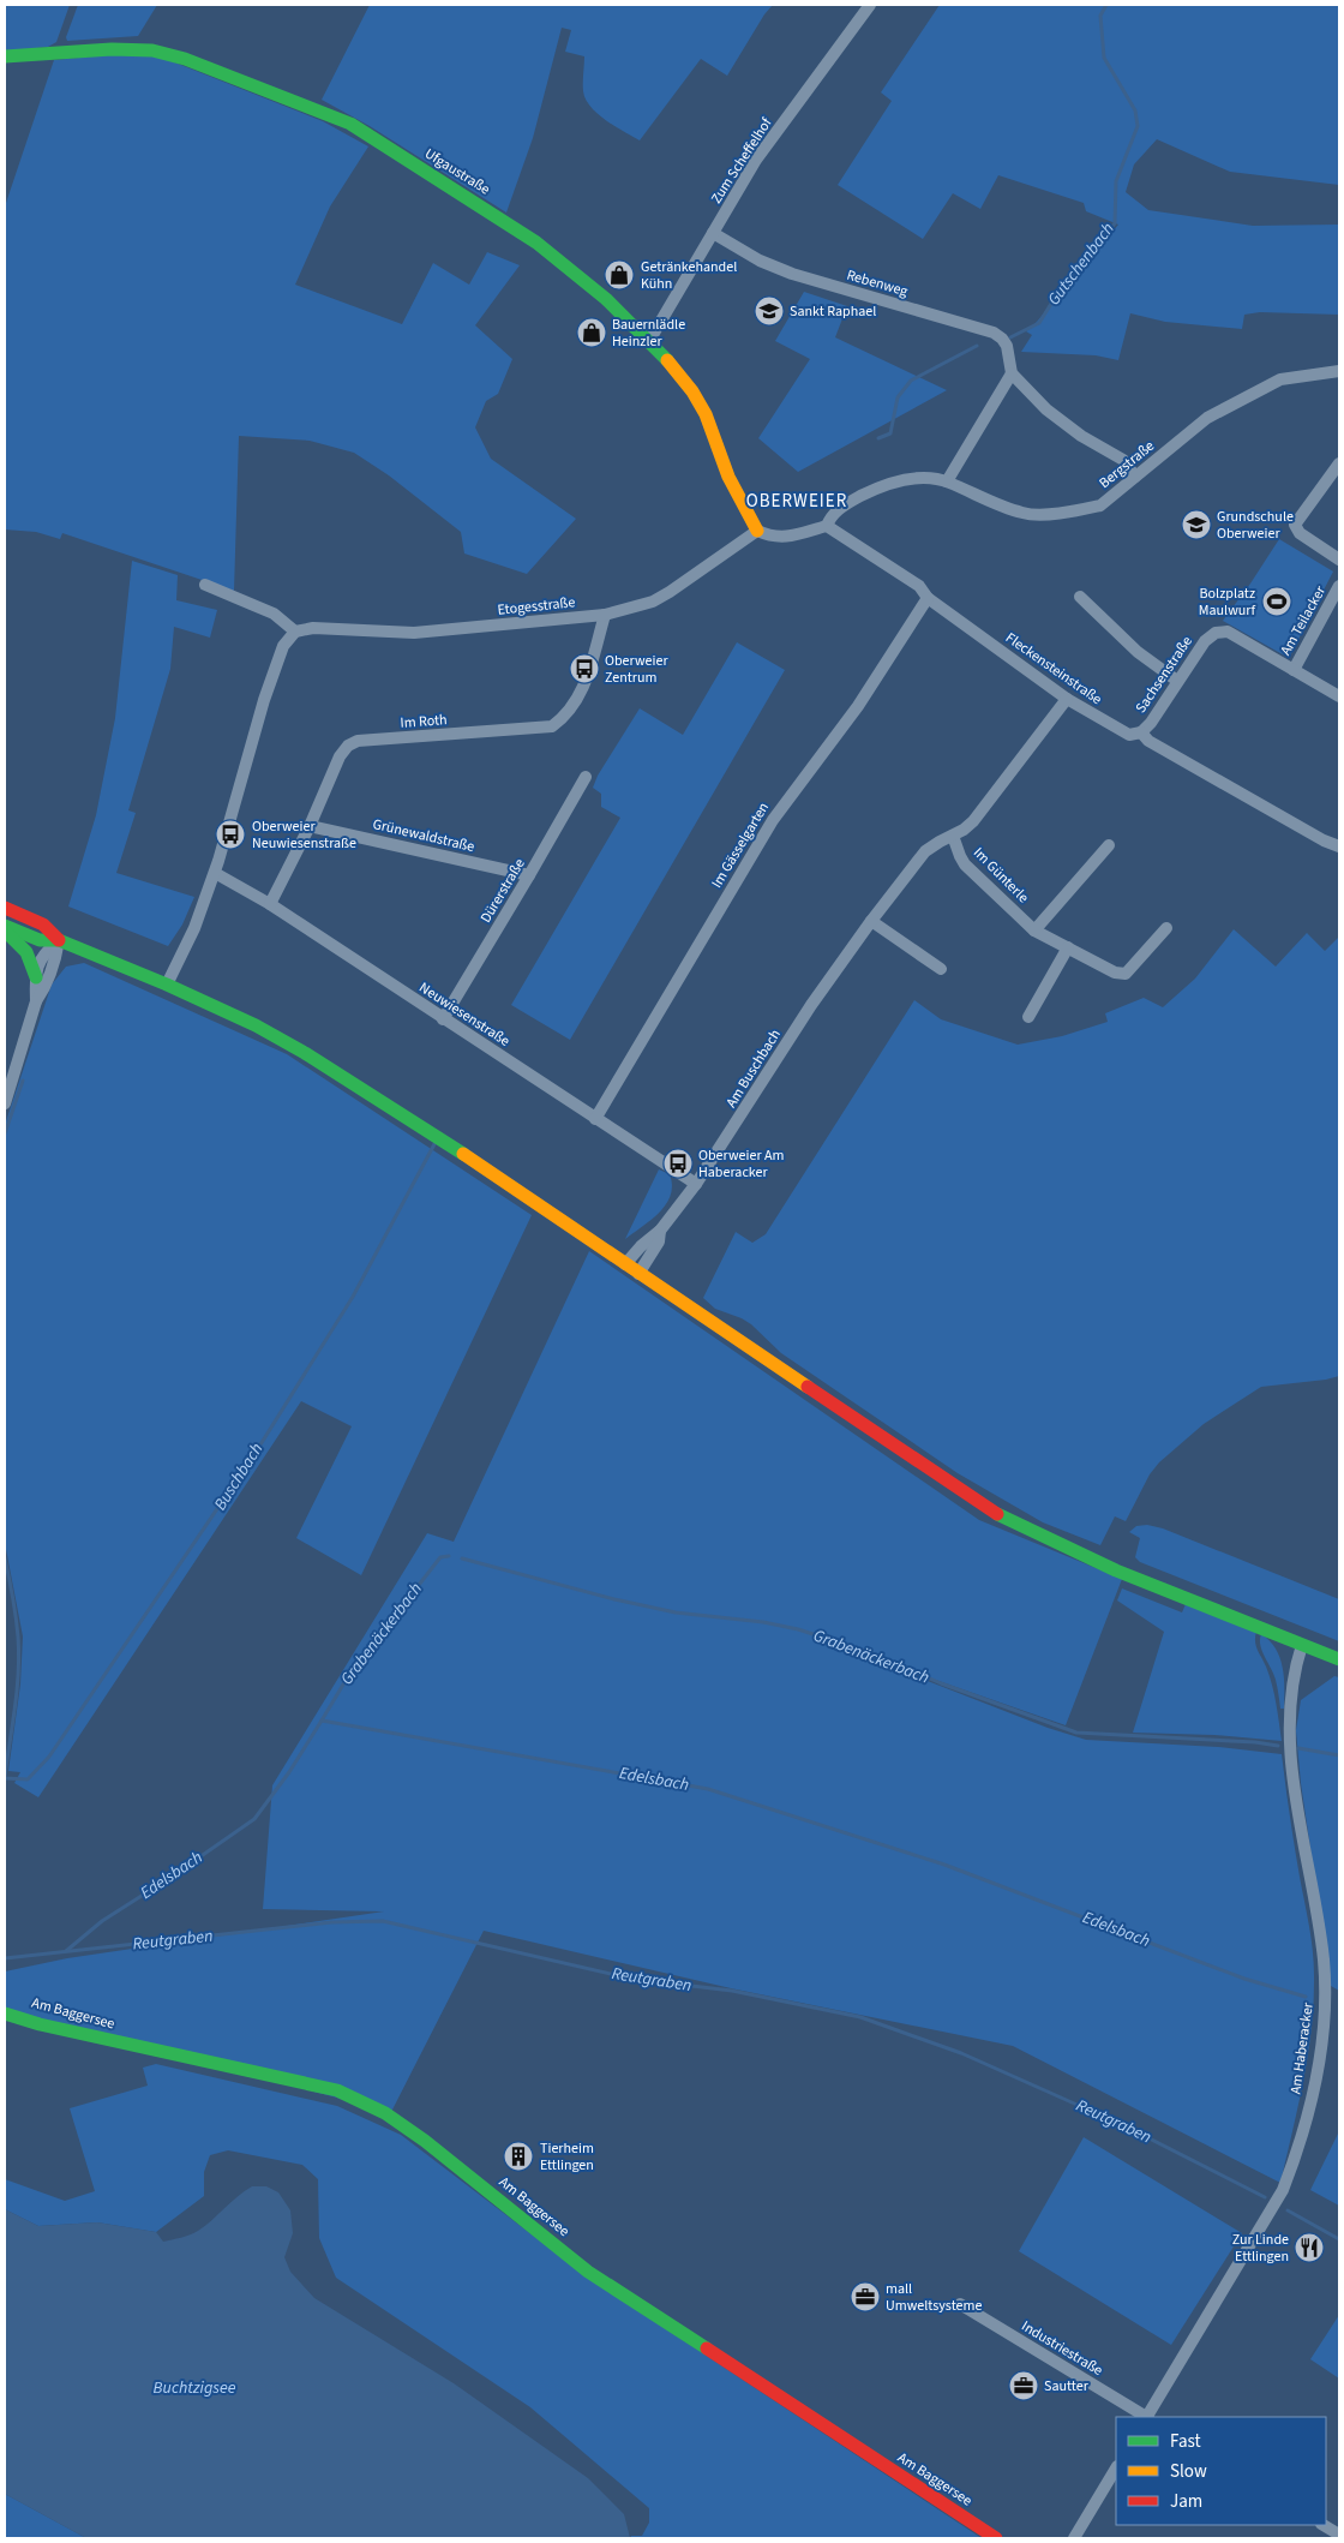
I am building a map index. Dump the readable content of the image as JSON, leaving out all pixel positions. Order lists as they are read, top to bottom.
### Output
{
  "streets": {
    "street": [
      "Zum Scheffelhof",
      "Ufgaustraße",
      "Rebenweg",
      "Bergstraße",
      "Etogesstraße",
      "Am Teilacker",
      "Fleckensteinstraße",
      "Sachsenstraße",
      "Im Roth",
      "Grünewaldstraße",
      "Im Gässelgarten",
      "Im Günterle",
      "Dürerstraße",
      "Neuwiesenstraße",
      "Am Buschbach",
      "Am Baggersee",
      "Am Haberacker",
      "Industriestraße"
    ]
  },
  "crossings": [
    ["Zum Scheffelhof", "Ufgaustraße"],
    ["Zum Scheffelhof", "Rebenweg"],
    ["Ufgaustraße", "Etogesstraße"],
    ["Bergstraße", "Fleckensteinstraße"],
    ["Etogesstraße", "Im Roth"],
    ["Am Teilacker", "Sachsenstraße"],
    ["Fleckensteinstraße", "Sachsenstraße"],
    ["Fleckensteinstraße", "Im Gässelgarten"],
    ["Fleckensteinstraße", "Am Buschbach"],
    ["Im Roth", "Grünewaldstraße"],
    ["Im Roth", "Neuwiesenstraße"],
    ["Grünewaldstraße", "Dürerstraße"],
    ["Im Gässelgarten", "Neuwiesenstraße"],
    ["Im Günterle", "Am Buschbach"],
    ["Dürerstraße", "Neuwiesenstraße"],
    ["Neuwiesenstraße", "Am Buschbach"]
  ],
  "districts": ["OBERWEIER"],
  "water": [
    "Gutschenbach",
    "Buschbach",
    "Grabenäckerbach",
    "Edelsbach",
    "Reutgraben",
    "Buchtzigsee"
  ],
  "places": {
    "shop": ["Getränkehandel Kühn", "Bauernlädle Heinzler"],
    "school or university": ["Sankt Raphael", "Grundschule Oberweier"],
    "sports": ["Bolzplatz Maulwurf"],
    "bus stop": ["Oberweier Zentrum", "Oberweier Neuwiesenstraße", "Oberweier Am Haberacker"],
    "building": ["Tierheim Ettlingen"],
    "restaurant": ["Zur Linde Ettlingen"],
    "office": ["mall Umweltsysteme", "Sautter"]
  },
  "legend": ["Fast", "Slow", "Jam"]
}
